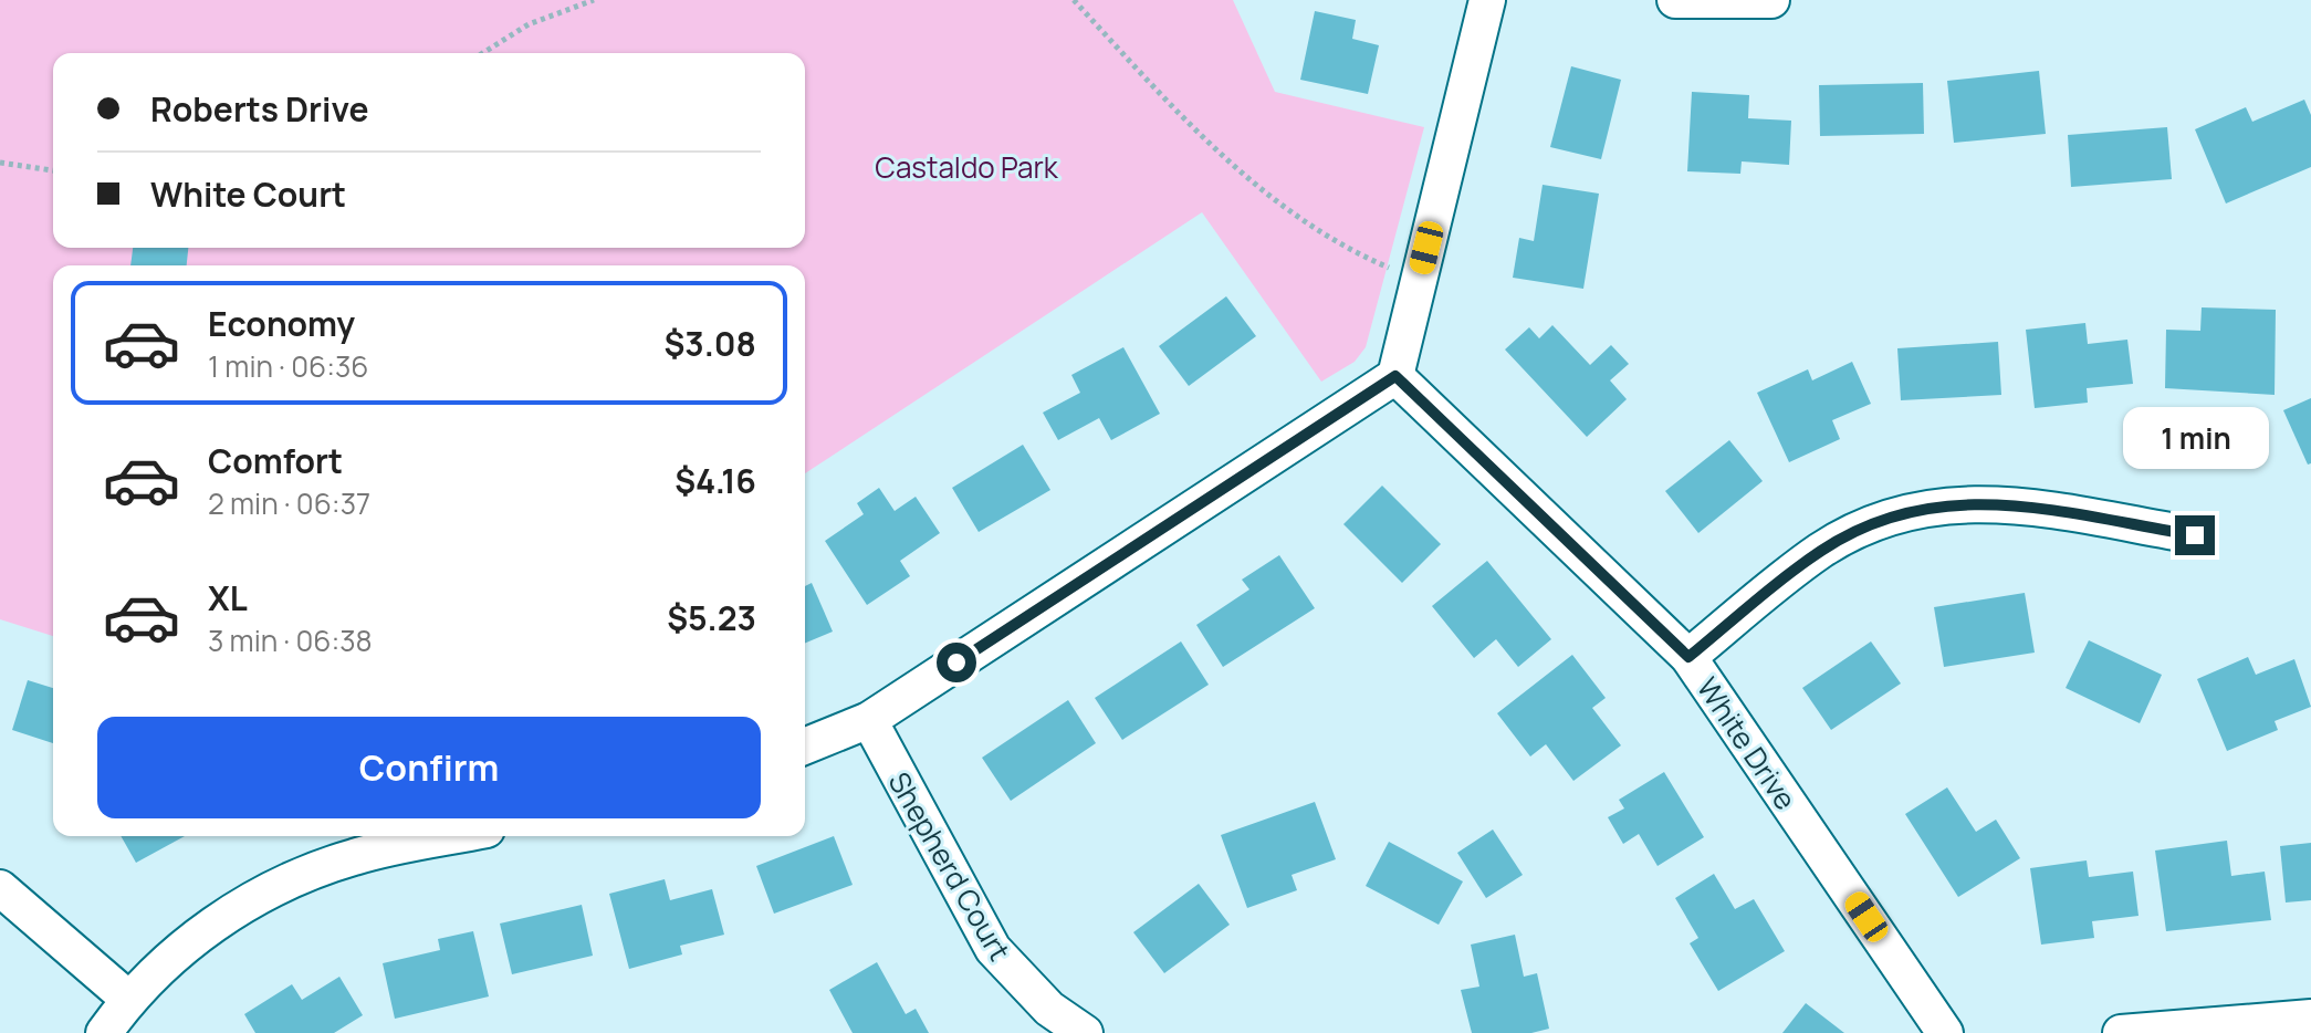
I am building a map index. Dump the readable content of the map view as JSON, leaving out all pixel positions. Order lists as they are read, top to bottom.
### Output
{
  "streets": {
    "street": ["White Drive", "Shepherd Court"]
  },
  "parks": ["Castaldo Park"],
  "page": {
    "banner": ["Roberts Drive", "White Court"],
    "list": [
      {
        "name": "Economy",
        "note": "1 min · 06:36",
        "value": "$3.08"
      },
      {
        "name": "Comfort",
        "note": "2 min · 06:37",
        "value": "$4.16"
      },
      {
        "name": "XL",
        "note": "3 min · 06:38",
        "value": "$5.23"
      }
    ],
    "bubble": "1 min",
    "buttons": "Confirm"
  }
}
